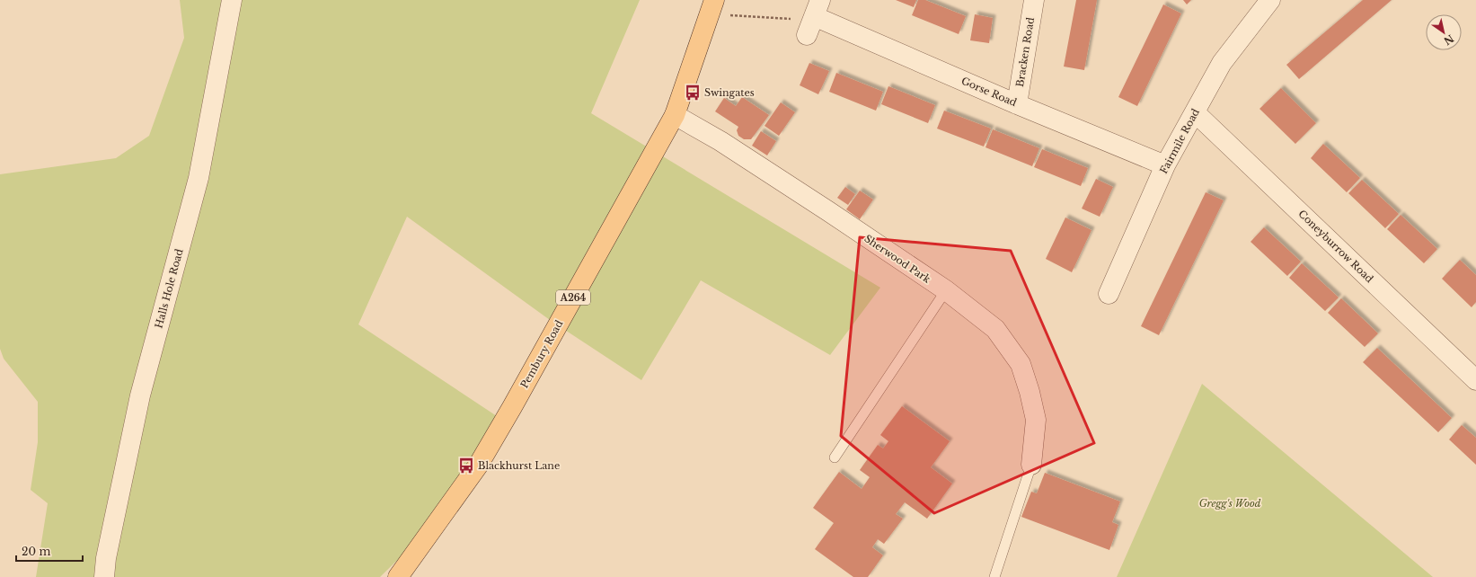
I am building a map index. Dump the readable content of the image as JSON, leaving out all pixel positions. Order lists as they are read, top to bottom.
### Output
{
  "streets": {
    "main road": ["A264", "Pembury Road"],
    "street": [
      "Bracken Road",
      "Gorse Road",
      "Fairmile Road",
      "Coneyburrow Road",
      "Sherwood Park",
      "Halls Hole Road"
    ]
  },
  "crossings": [
    ["Bracken Road", "Gorse Road"],
    ["Gorse Road", "Fairmile Road"],
    ["Fairmile Road", "Coneyburrow Road"],
    ["Sherwood Park", "Pembury Road"]
  ],
  "parks": ["Gregg's Wood"],
  "places": {
    "bus stop": ["Swingates", "Blackhurst Lane"]
  },
  "scale_bar": "20 m",
  "north": "bottom right"
}
